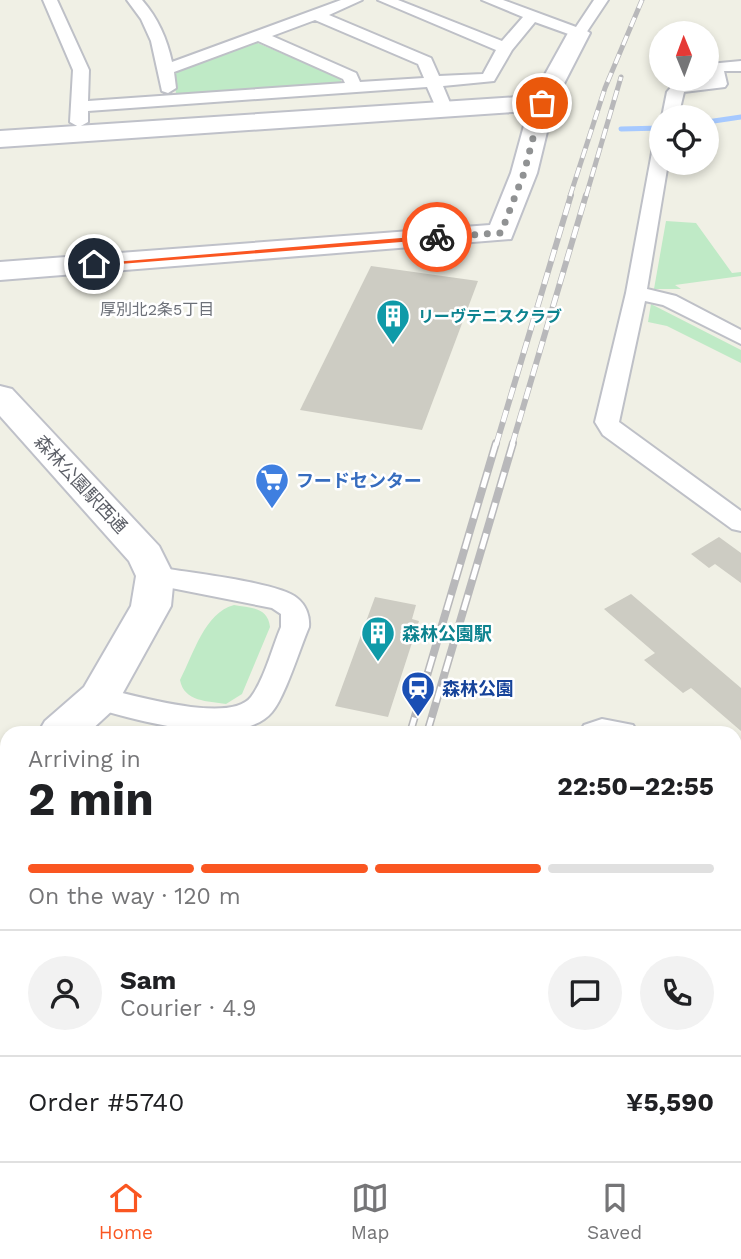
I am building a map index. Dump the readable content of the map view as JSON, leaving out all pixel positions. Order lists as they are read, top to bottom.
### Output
{
  "streets": {
    "street": ["森林公園駅西通"]
  },
  "districts": ["厚別北2条5丁目"],
  "places": {
    "building": ["リーヴテニスクラブ", "森林公園駅"],
    "supermarket": ["フードセンター"],
    "station": ["森林公園"]
  },
  "north": "top",
  "page": {
    "heading": ["2 min", "Arriving in", "22:50–22:55"],
    "panel": [
      "Sam",
      "Courier · 4.9",
      "Order #5740",
      "¥5,590"
    ],
    "bar": "On the way · 120 m",
    "tabs": ["Home", "Map", "Saved"]
  }
}
